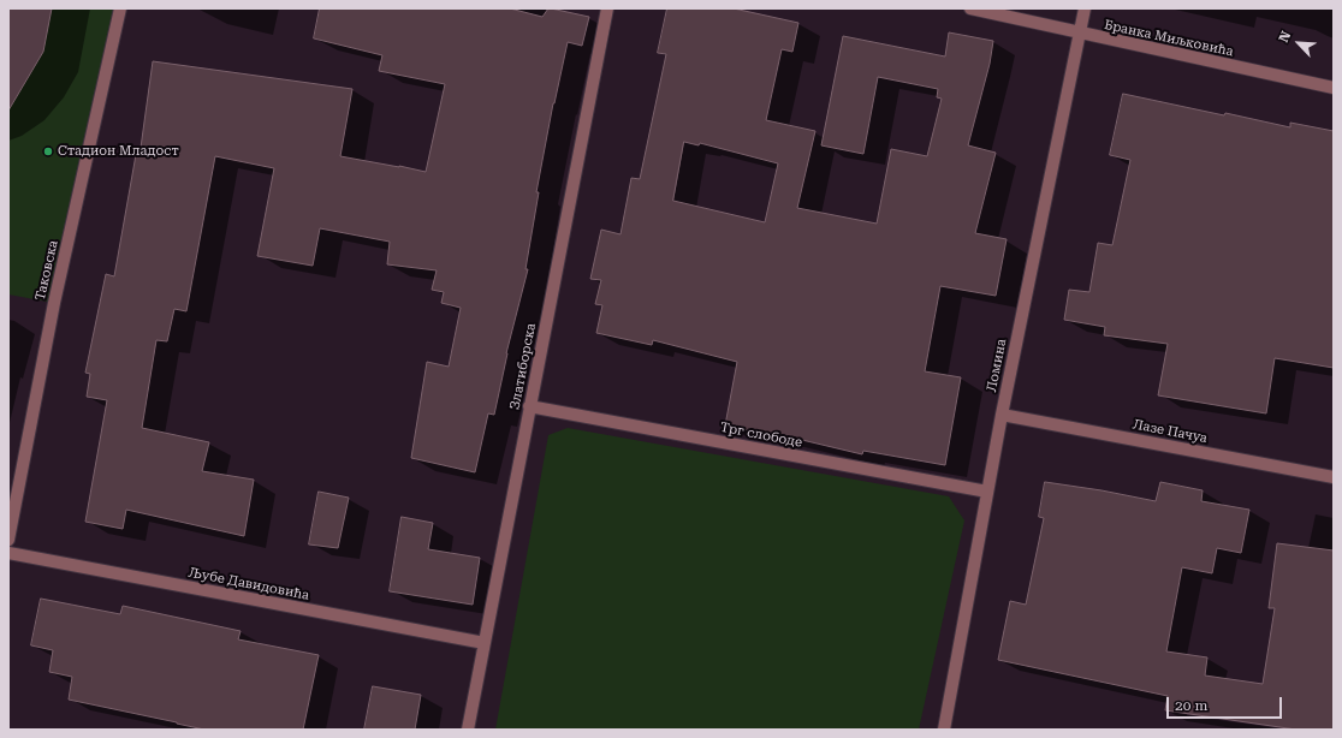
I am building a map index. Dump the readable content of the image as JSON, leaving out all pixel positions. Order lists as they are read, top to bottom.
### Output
{
  "streets": {
    "street": [
      "Бранка Миљковића",
      "Таковска",
      "Ломина",
      "Златиборска",
      "Лазе Пачуа",
      "Трг слободе",
      "Љубе Давидовића"
    ]
  },
  "crossings": [
    ["Бранка Миљковића", "Ломина"],
    ["Ломина", "Лазе Пачуа"],
    ["Ломина", "Трг слободе"],
    ["Златиборска", "Трг слободе"],
    ["Златиборска", "Љубе Давидовића"]
  ],
  "places": ["Стадион Младост"],
  "scale_bar": "20 m",
  "north": "top left"
}
